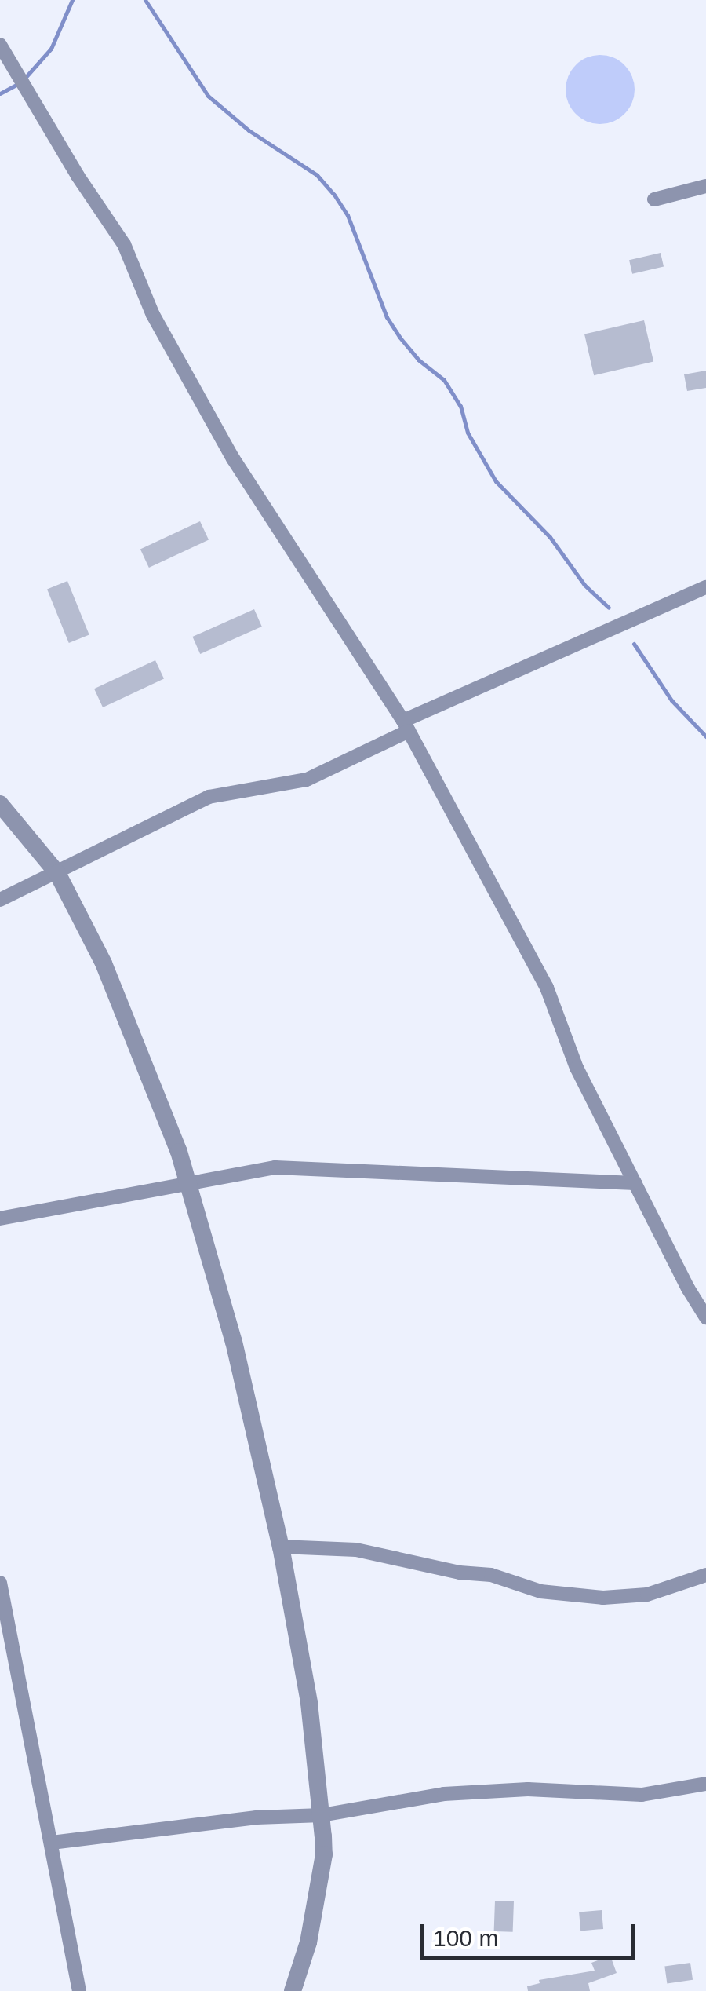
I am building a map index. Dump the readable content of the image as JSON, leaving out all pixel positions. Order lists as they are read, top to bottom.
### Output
{
  "scale_bar": "100 m"
}
